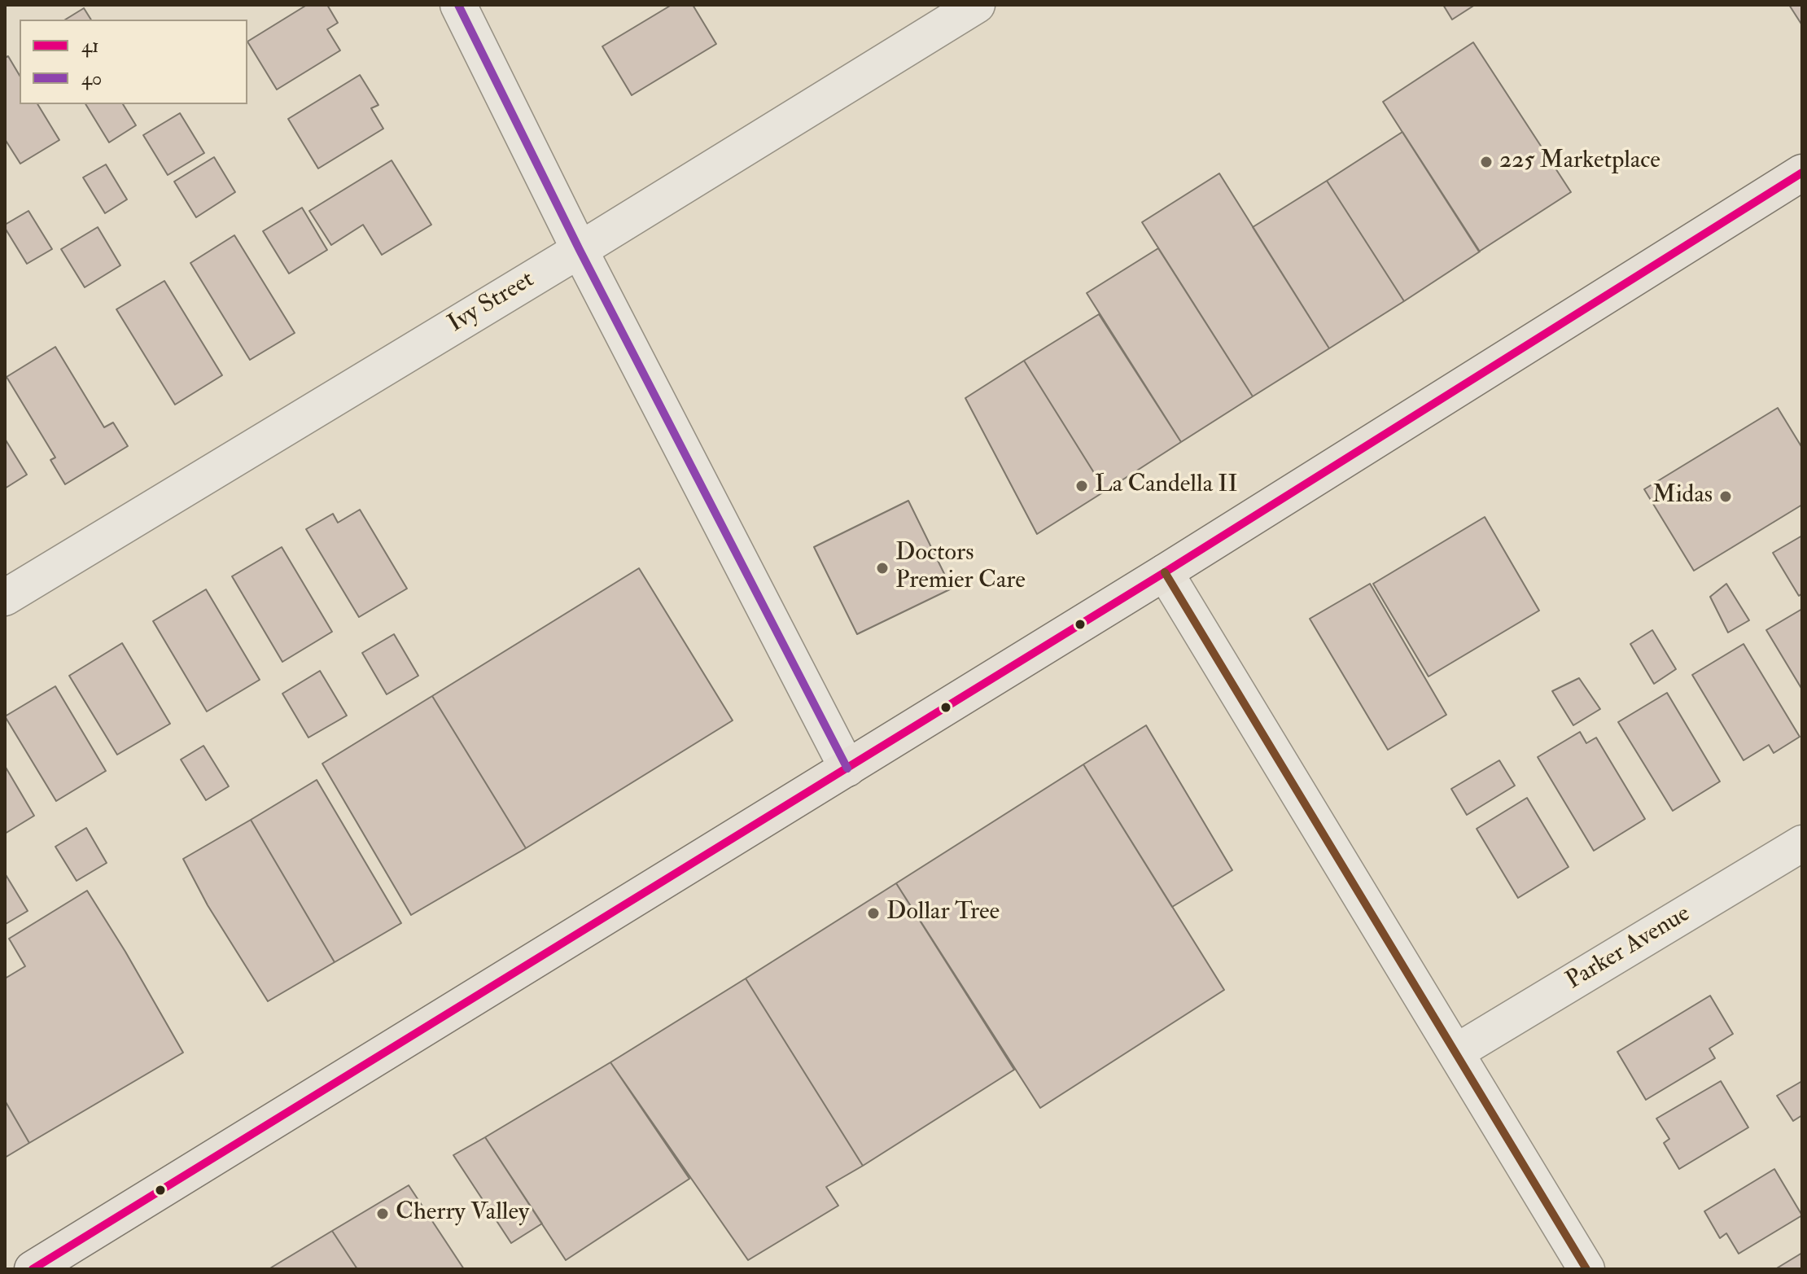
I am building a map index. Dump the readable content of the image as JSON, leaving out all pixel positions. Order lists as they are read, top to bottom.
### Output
{
  "streets": {
    "street": ["Ivy Street", "Parker Avenue"]
  },
  "places": [
    "225 Marketplace",
    "La Candella II",
    "Midas",
    "Doctors Premier Care",
    "Dollar Tree",
    "Cherry Valley"
  ],
  "lines": ["transit line 40", "transit line 41"],
  "legend": ["41", "40"]
}
